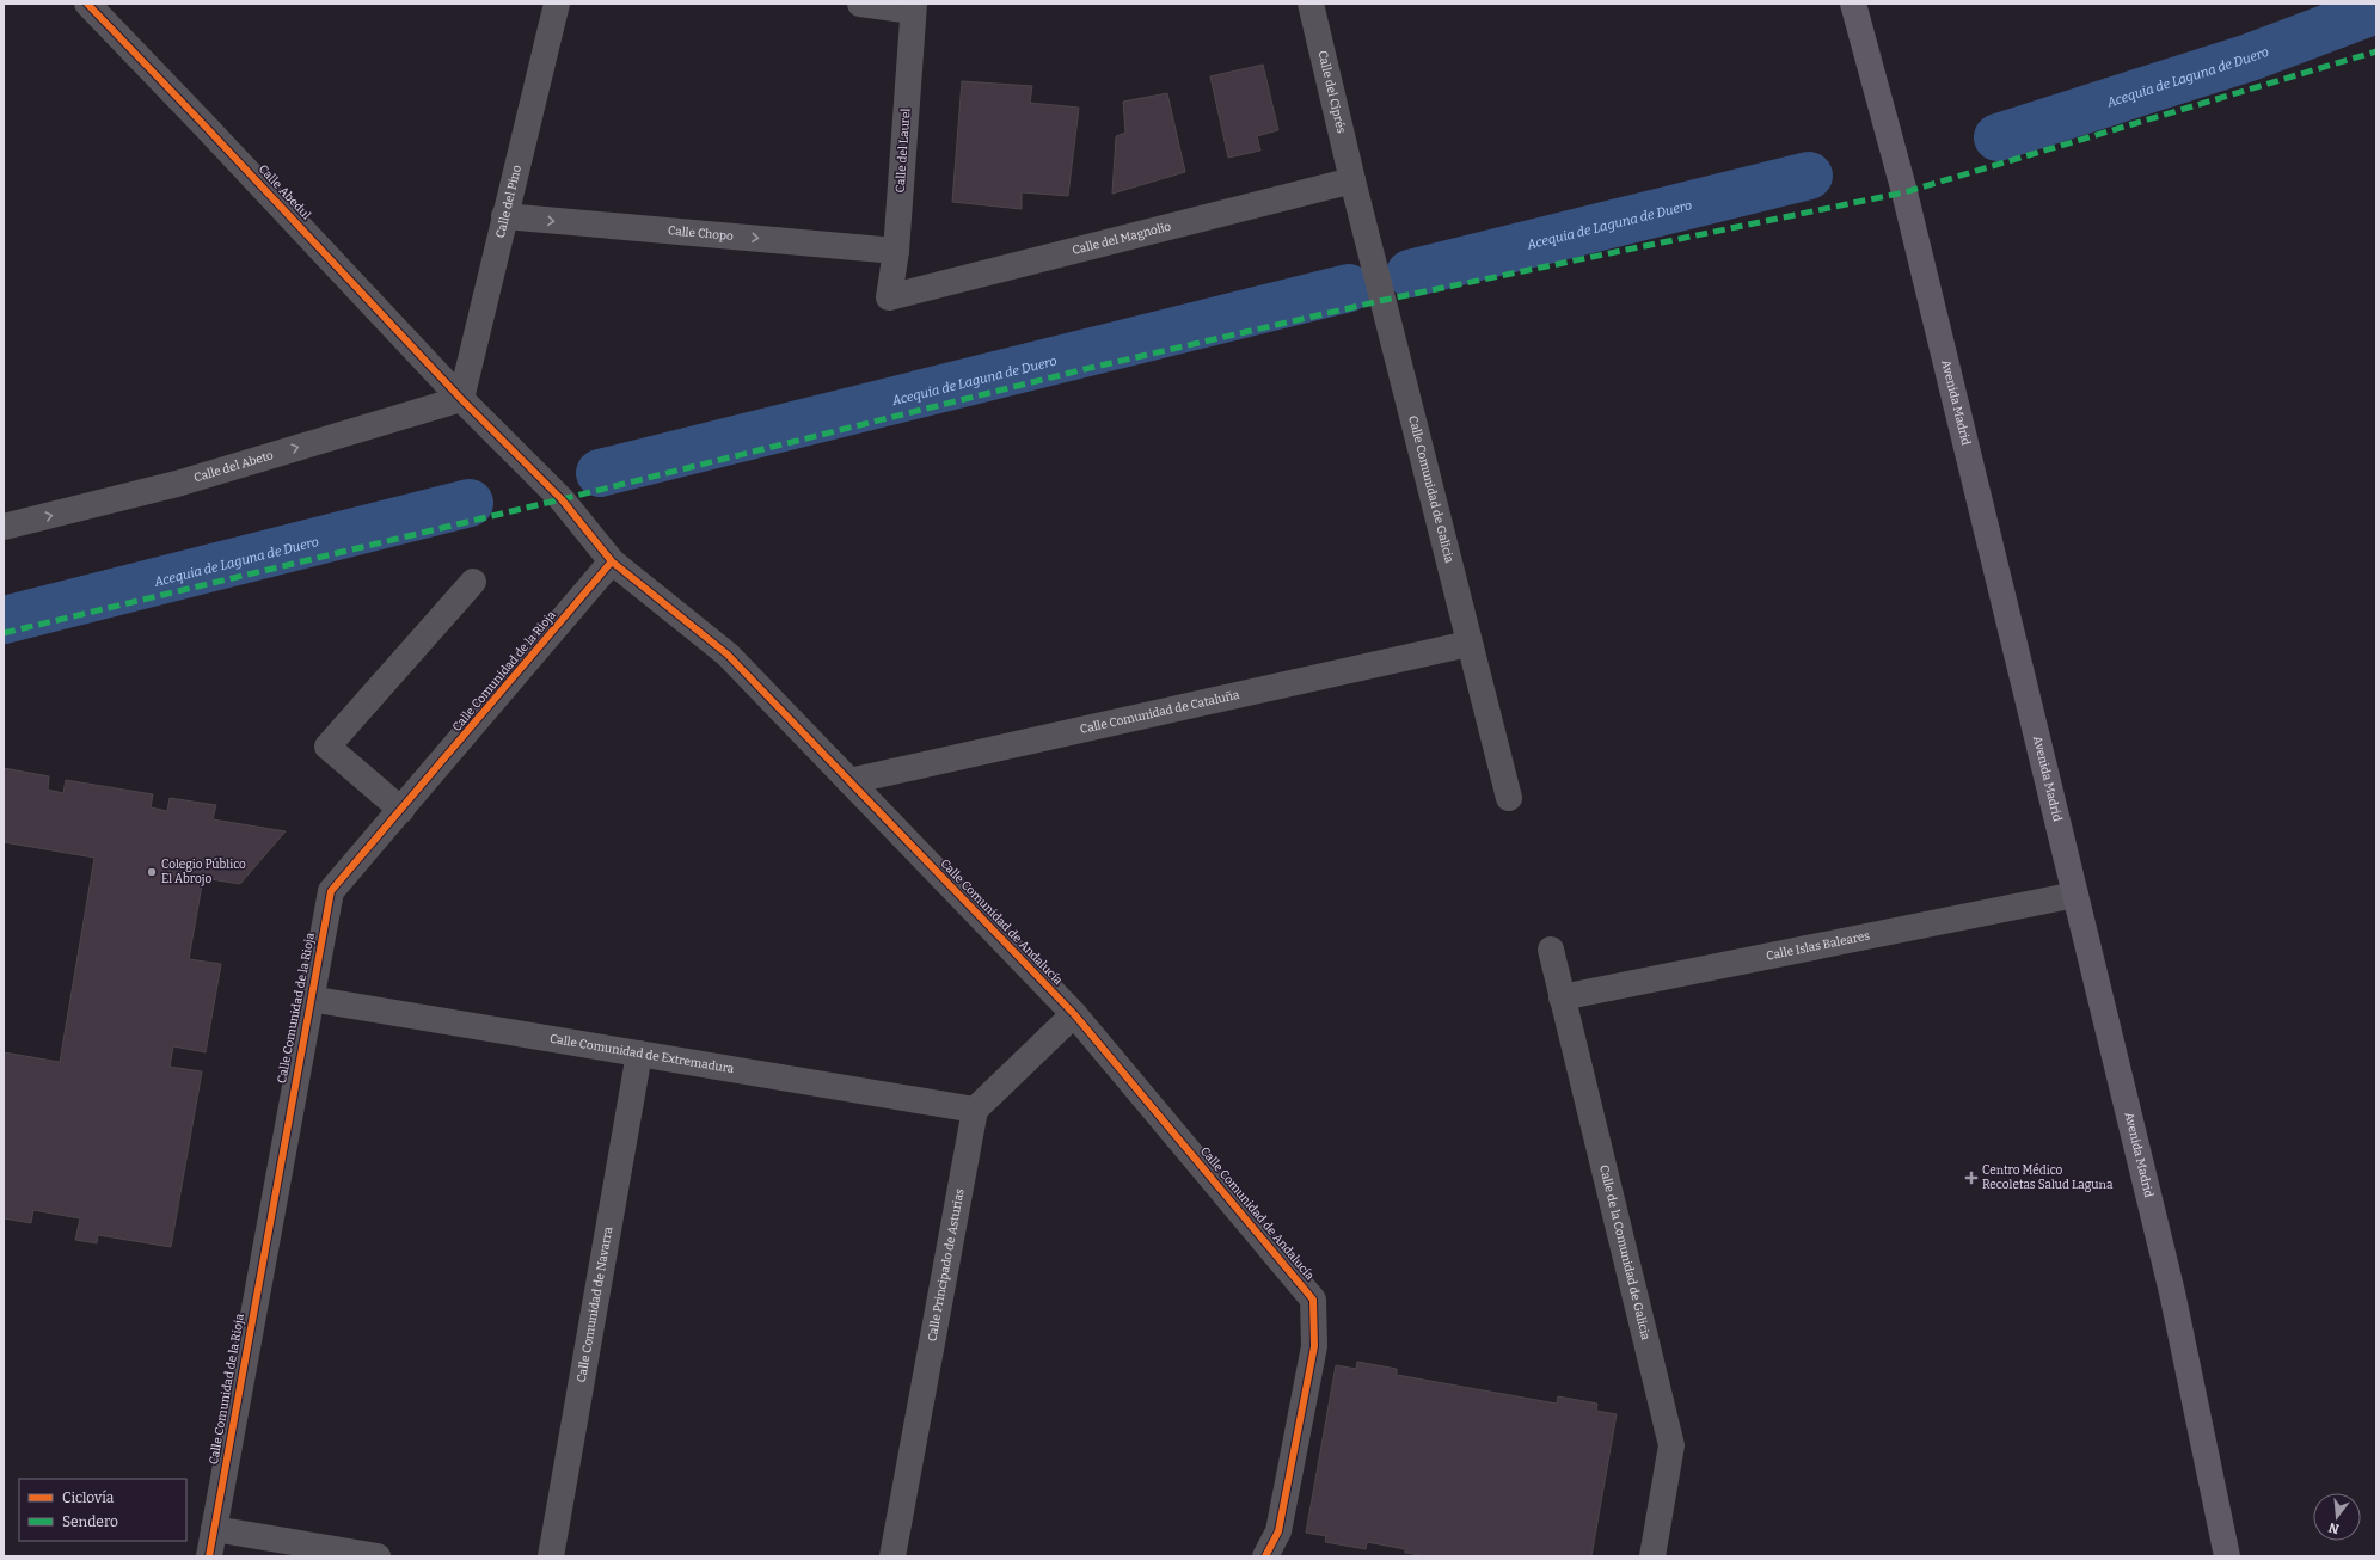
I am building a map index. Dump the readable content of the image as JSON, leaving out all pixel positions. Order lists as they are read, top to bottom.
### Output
{
  "streets": {
    "main road": ["Avenida Madrid"],
    "street": [
      "Calle del Ciprés",
      "Calle del Laurel",
      "Calle Abedul",
      "Calle del Pino",
      "Calle Chopo",
      "Calle del Magnolio",
      "Calle del Abeto",
      "Calle Comunidad de Galicia",
      "Calle Comunidad de la Rioja",
      "Calle Comunidad de Cataluña",
      "Calle Comunidad de Andalucía",
      "Calle Islas Baleares",
      "Calle Comunidad de Extremadura",
      "Calle de la Comunidad de Galicia",
      "Calle Principado de Asturias",
      "Calle Comunidad de Navarra"
    ]
  },
  "crossings": [
    ["Calle del Ciprés", "Calle del Magnolio"],
    ["Calle del Ciprés", "Calle Comunidad de Galicia"],
    ["Calle del Laurel", "Calle Chopo"],
    ["Calle del Laurel", "Calle del Magnolio"],
    ["Calle Abedul", "Calle del Pino"],
    ["Calle Abedul", "Calle del Abeto"],
    ["Calle Abedul", "Calle Comunidad de Andalucía"],
    ["Calle del Pino", "Calle Chopo"],
    ["Calle del Pino", "Calle del Abeto"],
    ["Calle del Pino", "Calle Comunidad de Andalucía"],
    ["Calle del Magnolio", "Calle Comunidad de Galicia"],
    ["Avenida Madrid", "Calle Islas Baleares"],
    ["Calle del Abeto", "Calle Comunidad de Andalucía"],
    ["Calle Comunidad de Galicia", "Calle Comunidad de Cataluña"],
    ["Calle Comunidad de la Rioja", "Calle Comunidad de Andalucía"],
    ["Calle Comunidad de la Rioja", "Calle Comunidad de Extremadura"],
    ["Calle Comunidad de Cataluña", "Calle Comunidad de Andalucía"],
    ["Calle Islas Baleares", "Calle de la Comunidad de Galicia"],
    ["Calle Comunidad de Extremadura", "Calle Principado de Asturias"],
    ["Calle Comunidad de Extremadura", "Calle Comunidad de Navarra"]
  ],
  "one_way": ["Calle Chopo", "Calle del Abeto"],
  "water": ["Acequia de Laguna de Duero"],
  "places": {
    "other": ["Colegio Público El Abrojo"],
    "health": ["Centro Médico Recoletas Salud Laguna"]
  },
  "legend": ["Ciclovía", "Sendero"],
  "north": "bottom"
}
